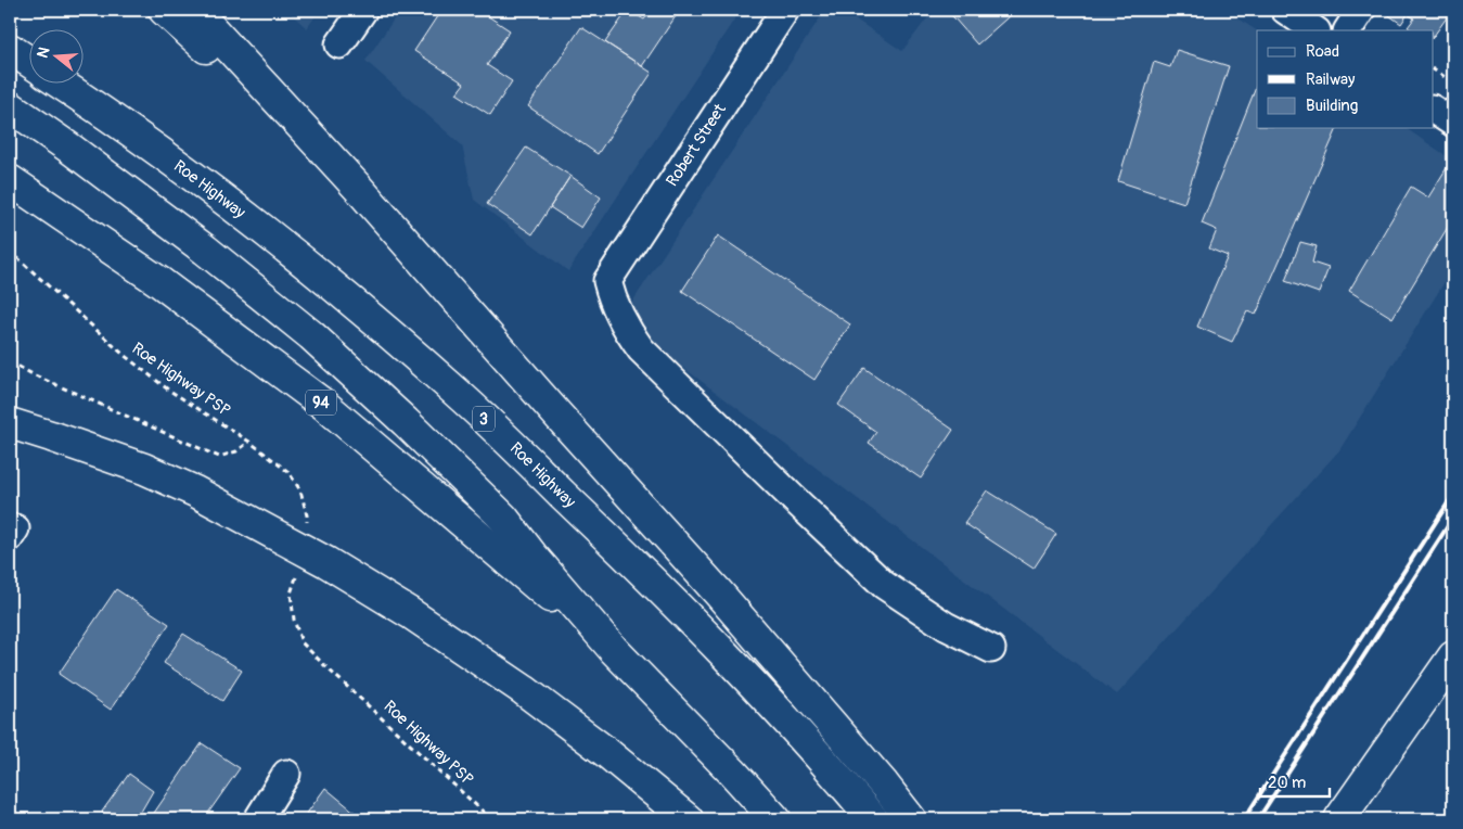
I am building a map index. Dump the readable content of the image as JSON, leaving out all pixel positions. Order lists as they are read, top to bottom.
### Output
{
  "streets": {
    "main road": ["Roe Highway", "94", "3"],
    "street": ["Robert Street"],
    "path": ["Roe Highway PSP"]
  },
  "legend": ["Road", "Railway", "Building"],
  "scale_bar": "20 m",
  "north": "left"
}
